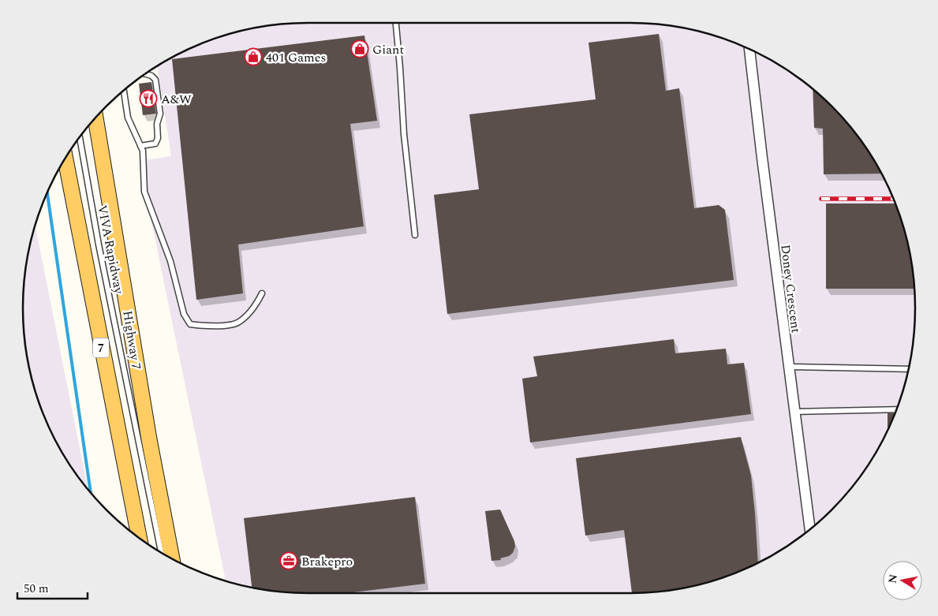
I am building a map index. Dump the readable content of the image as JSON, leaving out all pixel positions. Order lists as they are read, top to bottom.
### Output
{
  "streets": {
    "main road": ["Highway 7", "7"],
    "street": ["Doney Crescent"],
    "lane": ["VIVA Rapidway"]
  },
  "places": {
    "shop": ["Giant", "401 Games"],
    "restaurant": ["A&W"],
    "office": ["Brakepro"]
  },
  "scale_bar": "50 m",
  "north": "left"
}
